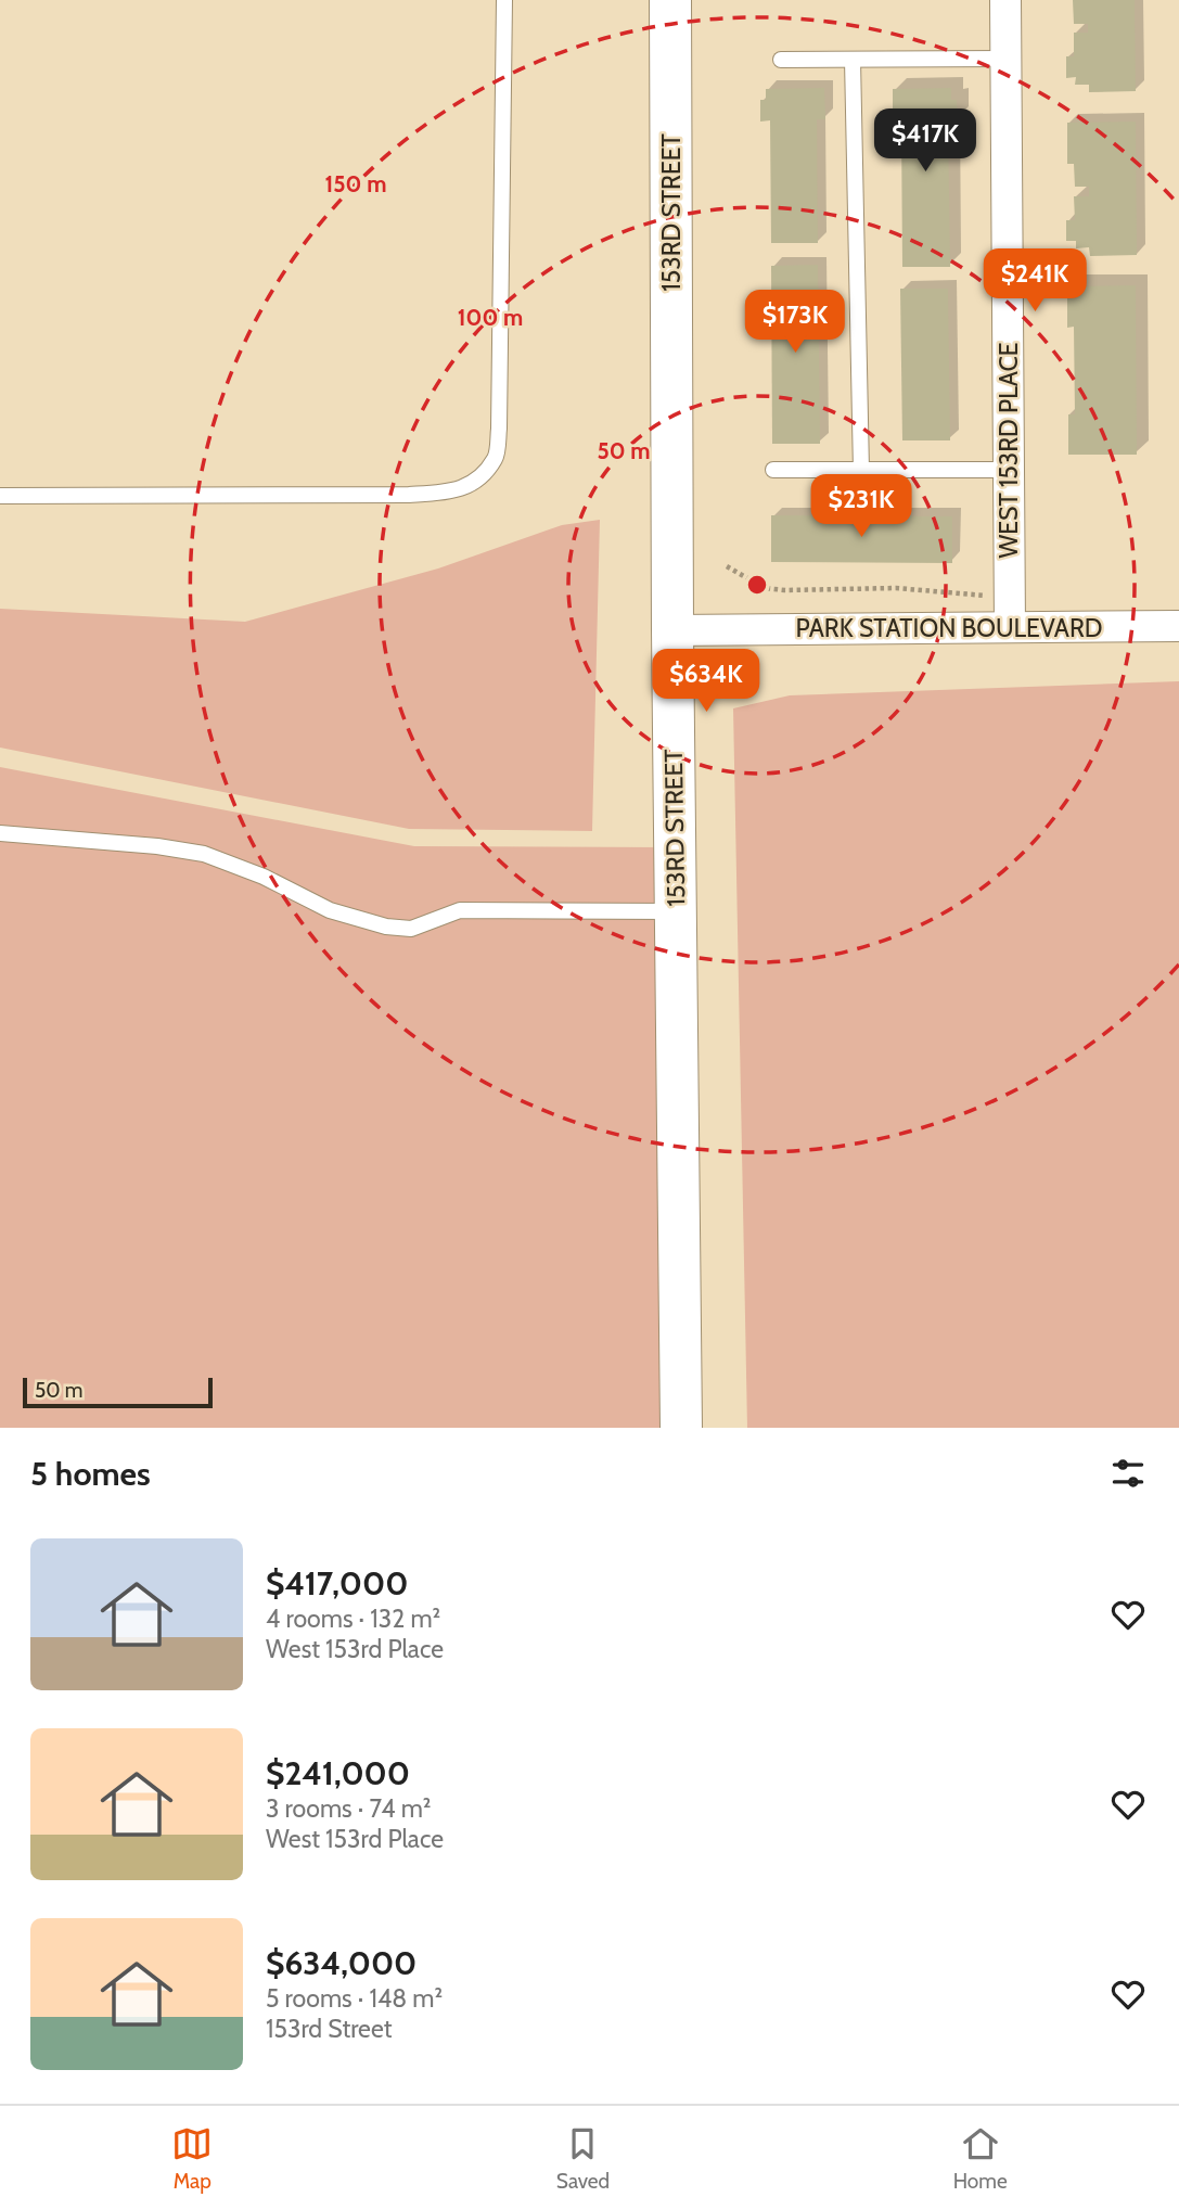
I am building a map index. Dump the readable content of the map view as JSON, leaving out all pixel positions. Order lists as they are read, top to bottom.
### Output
{
  "streets": {
    "street": ["153RD STREET", "WEST 153RD PLACE", "PARK STATION BOULEVARD"]
  },
  "crossings": [
    ["153RD STREET", "PARK STATION BOULEVARD"],
    ["WEST 153RD PLACE", "PARK STATION BOULEVARD"]
  ],
  "scale_bar": "50 m",
  "page": {
    "price": [
      "$417K",
      "$241K",
      "$173K",
      "$231K",
      "$634K"
    ],
    "scale": "50 m",
    "heading": "5 homes",
    "list": [
      {
        "name": "$417,000",
        "note": "4 rooms · 132 m² · West 153rd Place"
      },
      {
        "name": "$241,000",
        "note": "3 rooms · 74 m² · West 153rd Place"
      },
      {
        "name": "$634,000",
        "note": "5 rooms · 148 m² · 153rd Street"
      }
    ],
    "tabs": ["Map", "Saved", "Home"]
  },
  "rings": ["150 m", "100 m", "50 m"]
}
